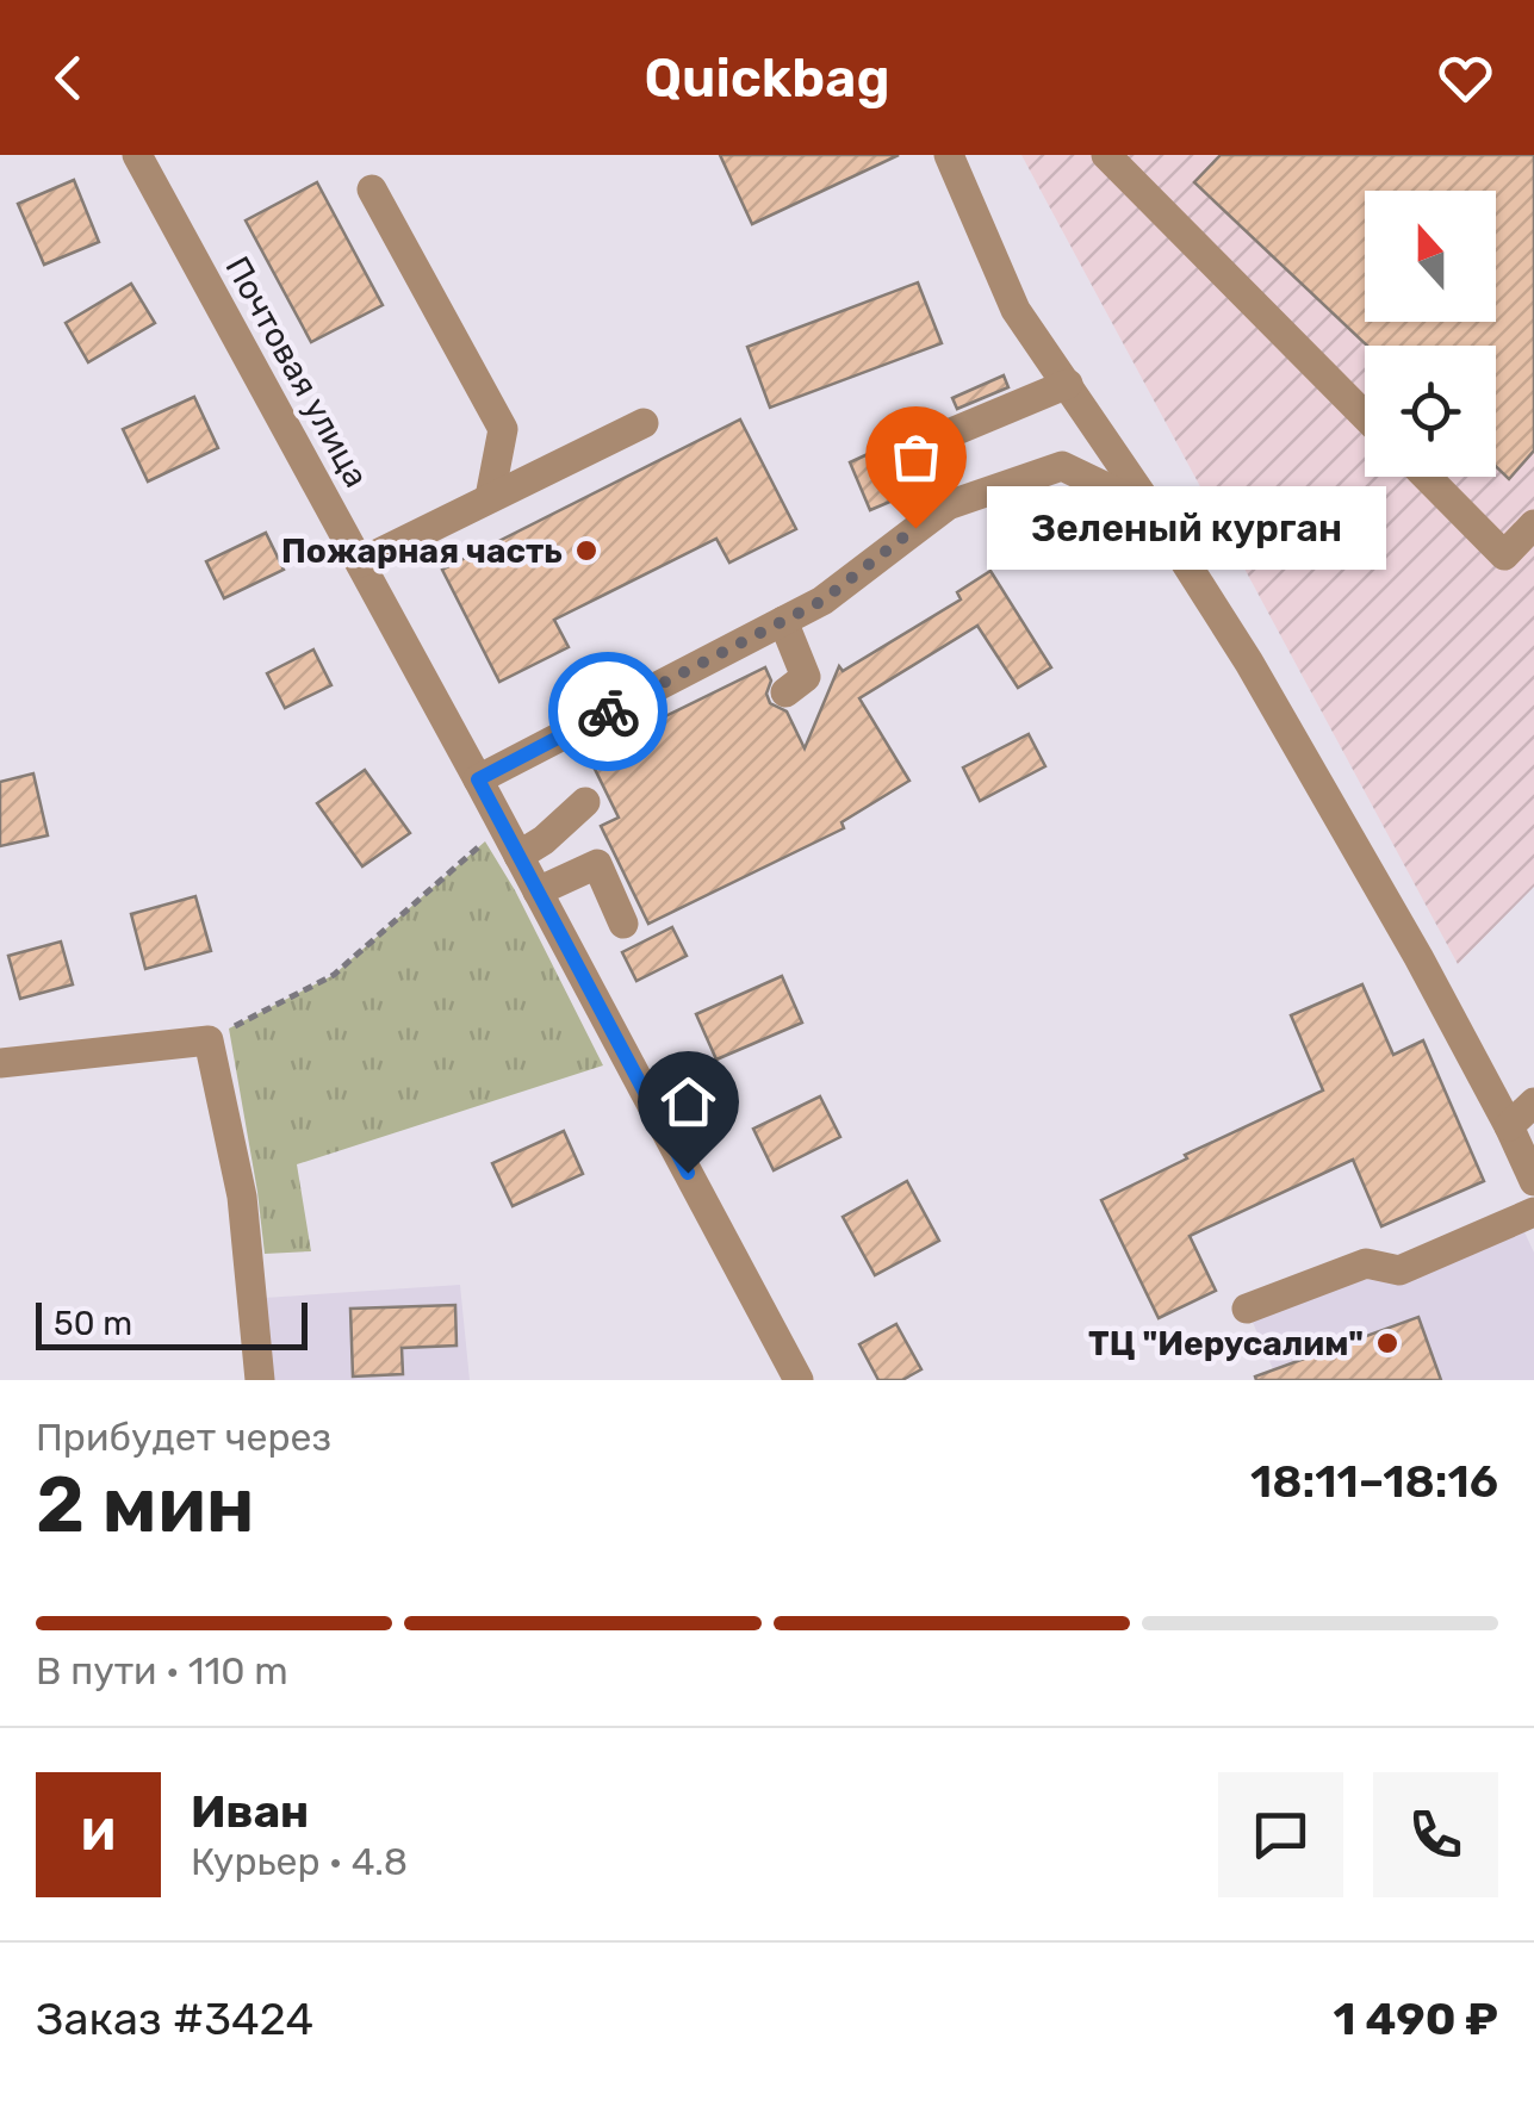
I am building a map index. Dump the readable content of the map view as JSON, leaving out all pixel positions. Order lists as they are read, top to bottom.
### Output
{
  "streets": {
    "street": ["Почтовая улица"]
  },
  "places": ["Зеленый курган", "Пожарная часть", "ТЦ \"Иерусалим\""],
  "scale_bar": "50 m",
  "north": "top",
  "page": {
    "header": "Quickbag",
    "bubble": "Зеленый курган",
    "scale": "50 m",
    "heading": ["2 мин", "Прибудет через", "18:11–18:16"],
    "panel": [
      "Иван",
      "Курьер · 4.8",
      "Заказ #3424",
      "1 490 ₽"
    ],
    "bar": "В пути · 110 m",
    "round": "И"
  }
}
